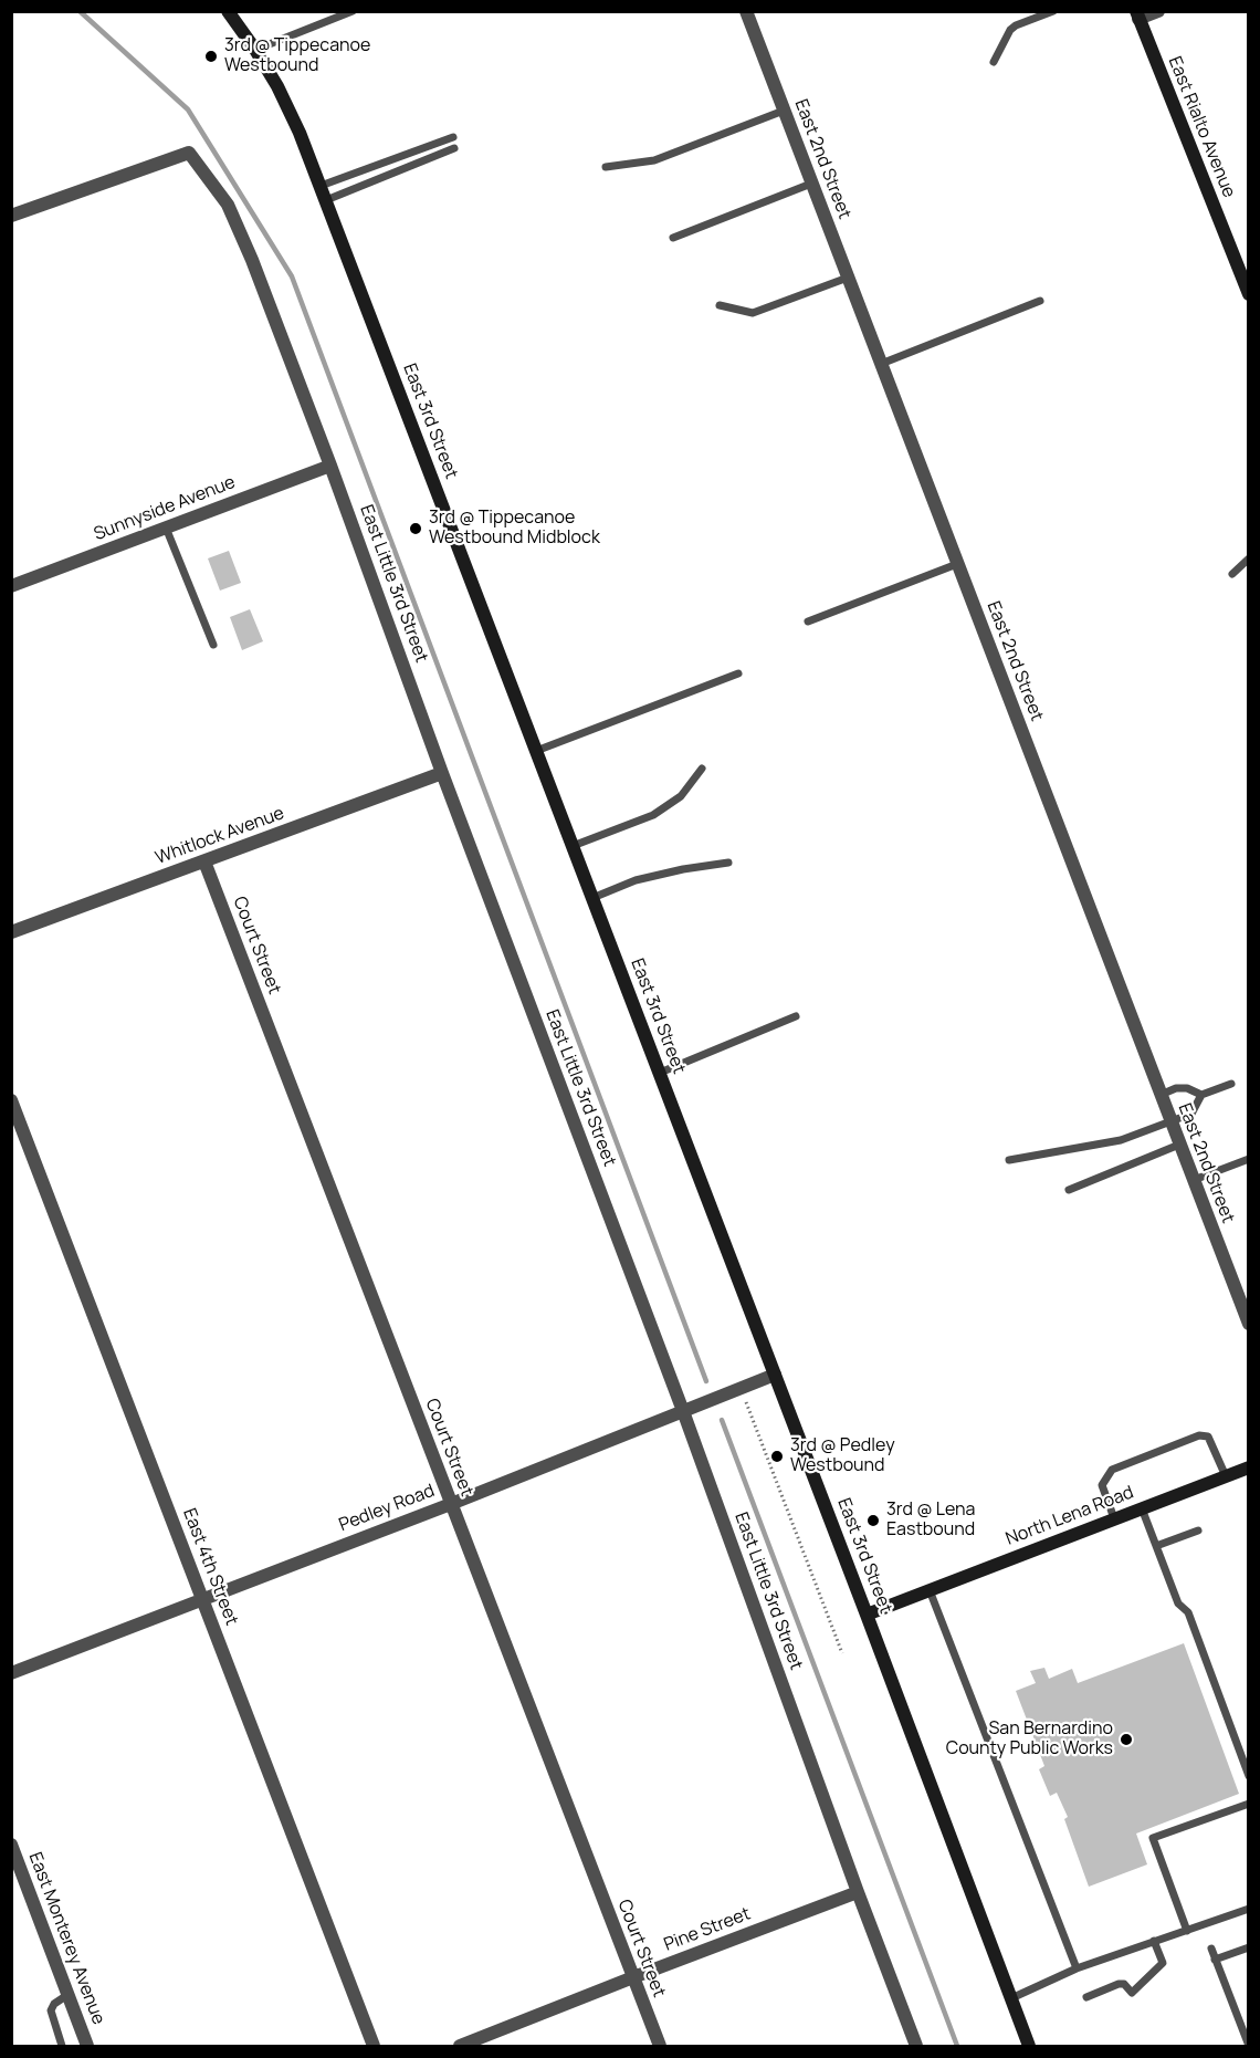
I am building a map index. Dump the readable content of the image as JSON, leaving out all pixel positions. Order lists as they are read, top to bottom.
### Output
{
  "streets": {
    "main road": ["East Rialto Avenue", "East 3rd Street", "North Lena Road"],
    "street": [
      "East 2nd Street",
      "Sunnyside Avenue",
      "East Little 3rd Street",
      "Whitlock Avenue",
      "Court Street",
      "Pedley Road",
      "East 4th Street",
      "Pine Street",
      "East Monterey Avenue"
    ]
  },
  "crossings": [
    ["East 3rd Street", "Pedley Road"],
    ["East 3rd Street", "North Lena Road"],
    ["Sunnyside Avenue", "East Little 3rd Street"],
    ["East Little 3rd Street", "Whitlock Avenue"],
    ["East Little 3rd Street", "Pedley Road"],
    ["East Little 3rd Street", "Pine Street"],
    ["Whitlock Avenue", "Court Street"],
    ["Court Street", "Pedley Road"],
    ["Court Street", "Pine Street"],
    ["Pedley Road", "East 4th Street"]
  ],
  "places": [
    "3rd @ Tippecanoe Westbound",
    "3rd @ Tippecanoe Westbound Midblock",
    "3rd @ Pedley Westbound",
    "3rd @ Lena Eastbound",
    "San Bernardino County Public Works"
  ]
}
